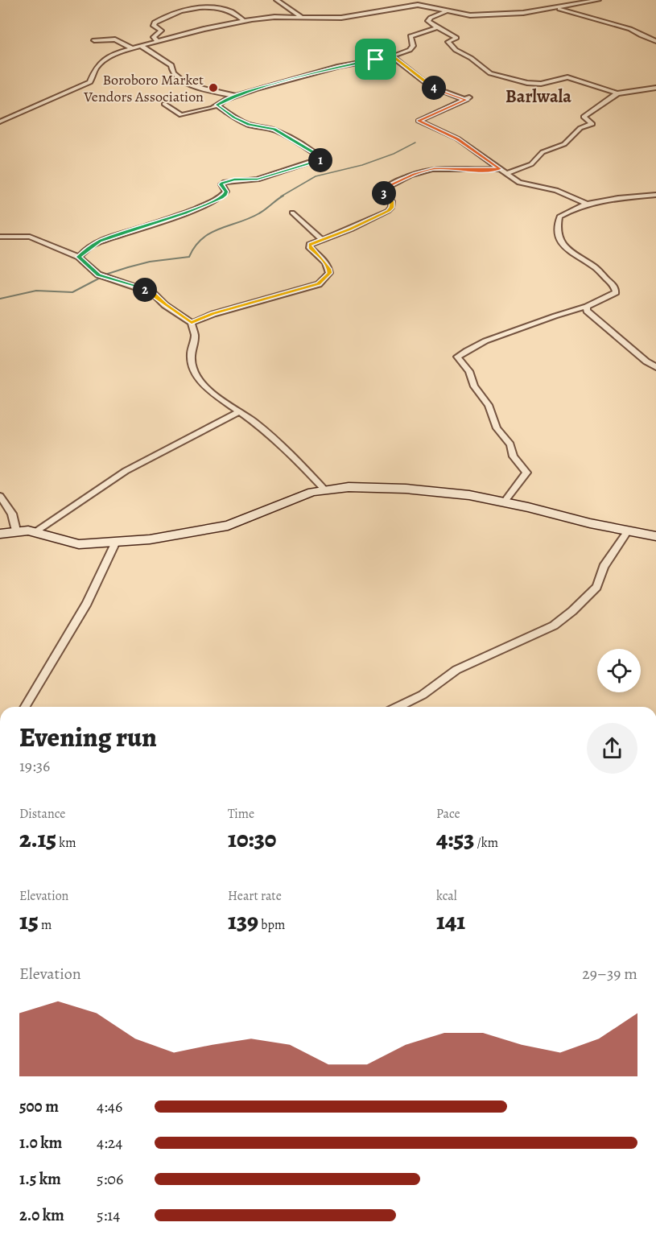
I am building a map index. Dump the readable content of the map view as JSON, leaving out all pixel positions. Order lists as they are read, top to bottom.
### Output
{
  "districts": ["Barlwala"],
  "places": ["Boroboro Market Vendors Association"],
  "page": {
    "pins": [
      "4",
      "1",
      "3",
      "2"
    ],
    "heading": ["Evening run", "19:36"],
    "stats": [
      ["Distance", "2.15 km"],
      ["Time", "10:30"],
      ["Pace", "4:53 /km"],
      ["Elevation", "15 m"],
      ["Heart rate", "139 bpm"],
      ["kcal", "141"]
    ],
    "chart": ["Elevation", "29–39 m"],
    "list": [
      {
        "name": "500 m",
        "note": "4:46"
      },
      {
        "name": "1.0 km",
        "note": "4:24"
      },
      {
        "name": "1.5 km",
        "note": "5:06"
      },
      {
        "name": "2.0 km",
        "note": "5:14"
      }
    ]
  }
}
